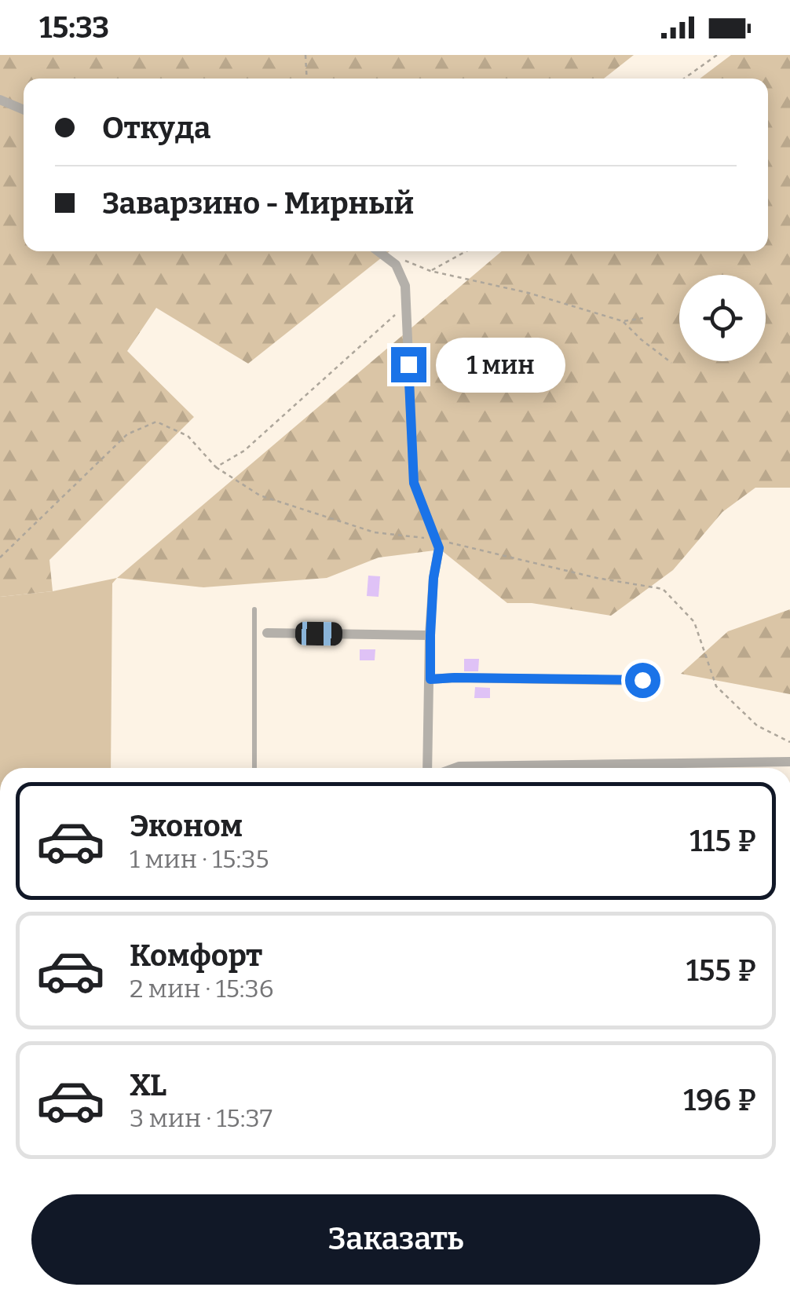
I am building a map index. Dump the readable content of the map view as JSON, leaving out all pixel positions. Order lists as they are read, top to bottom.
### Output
{
  "page": {
    "status": "15:33",
    "banner": ["Откуда", "Заварзино - Мирный"],
    "bubble": "1 мин",
    "list": [
      {
        "name": "Эконом",
        "note": "1 мин · 15:35",
        "value": "115 ₽"
      },
      {
        "name": "Комфорт",
        "note": "2 мин · 15:36",
        "value": "155 ₽"
      },
      {
        "name": "XL",
        "note": "3 мин · 15:37",
        "value": "196 ₽"
      }
    ],
    "buttons": "Заказать"
  }
}
